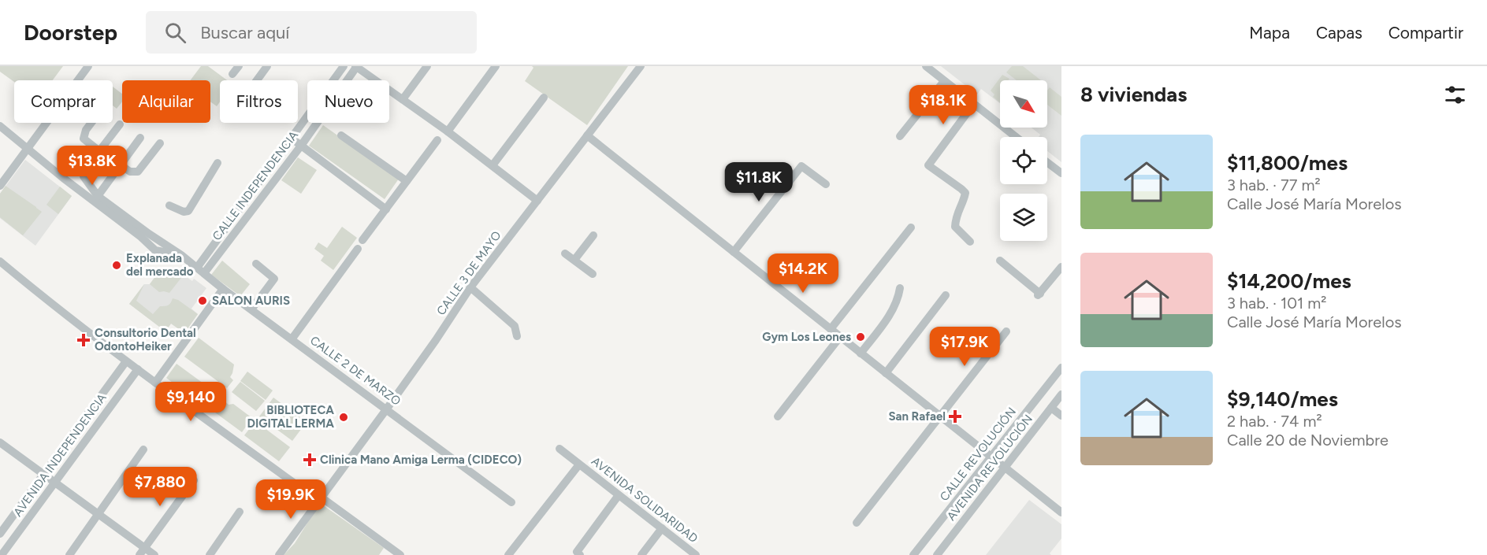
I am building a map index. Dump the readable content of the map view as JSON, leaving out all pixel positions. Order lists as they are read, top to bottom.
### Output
{
  "streets": {
    "street": [
      "CALLE INDEPENDENCIA",
      "CALLE 3 DE MAYO",
      "CALLE 2 DE MARZO",
      "CALLE REVOLUCIÓN",
      "AVENIDA INDEPENDENCIA",
      "AVENIDA REVOLUCIÓN",
      "AVENIDA SOLIDARIDAD"
    ]
  },
  "crossings": [
    ["CALLE INDEPENDENCIA", "CALLE 2 DE MARZO"],
    ["CALLE 3 DE MAYO", "CALLE 2 DE MARZO"]
  ],
  "places": {
    "other": [
      "Explanada del mercado",
      "SALON AURIS",
      "Gym Los Leones",
      "BIBLIOTECA DIGITAL LERMA"
    ],
    "health": ["Consultorio Dental OdontoHeiker", "San Rafael", "Clinica Mano Amiga Lerma (CIDECO)"]
  },
  "north": "bottom right",
  "page": {
    "header": "Doorstep",
    "search": "Buscar aquí",
    "nav": ["Mapa", "Capas", "Compartir"],
    "heading": "8 viviendas",
    "chip": [
      "Comprar",
      "Alquilar",
      "Filtros",
      "Nuevo"
    ],
    "price": [
      "$18.1K",
      "$13.8K",
      "$11.8K",
      "$14.2K",
      "$17.9K",
      "$9,140",
      "$7,880",
      "$19.9K"
    ],
    "list": [
      {
        "name": "$11,800/mes",
        "note": "3 hab. · 77 m² · Calle José María Morelos"
      },
      {
        "name": "$14,200/mes",
        "note": "3 hab. · 101 m² · Calle José María Morelos"
      },
      {
        "name": "$9,140/mes",
        "note": "2 hab. · 74 m² · Calle 20 de Noviembre"
      }
    ]
  }
}
